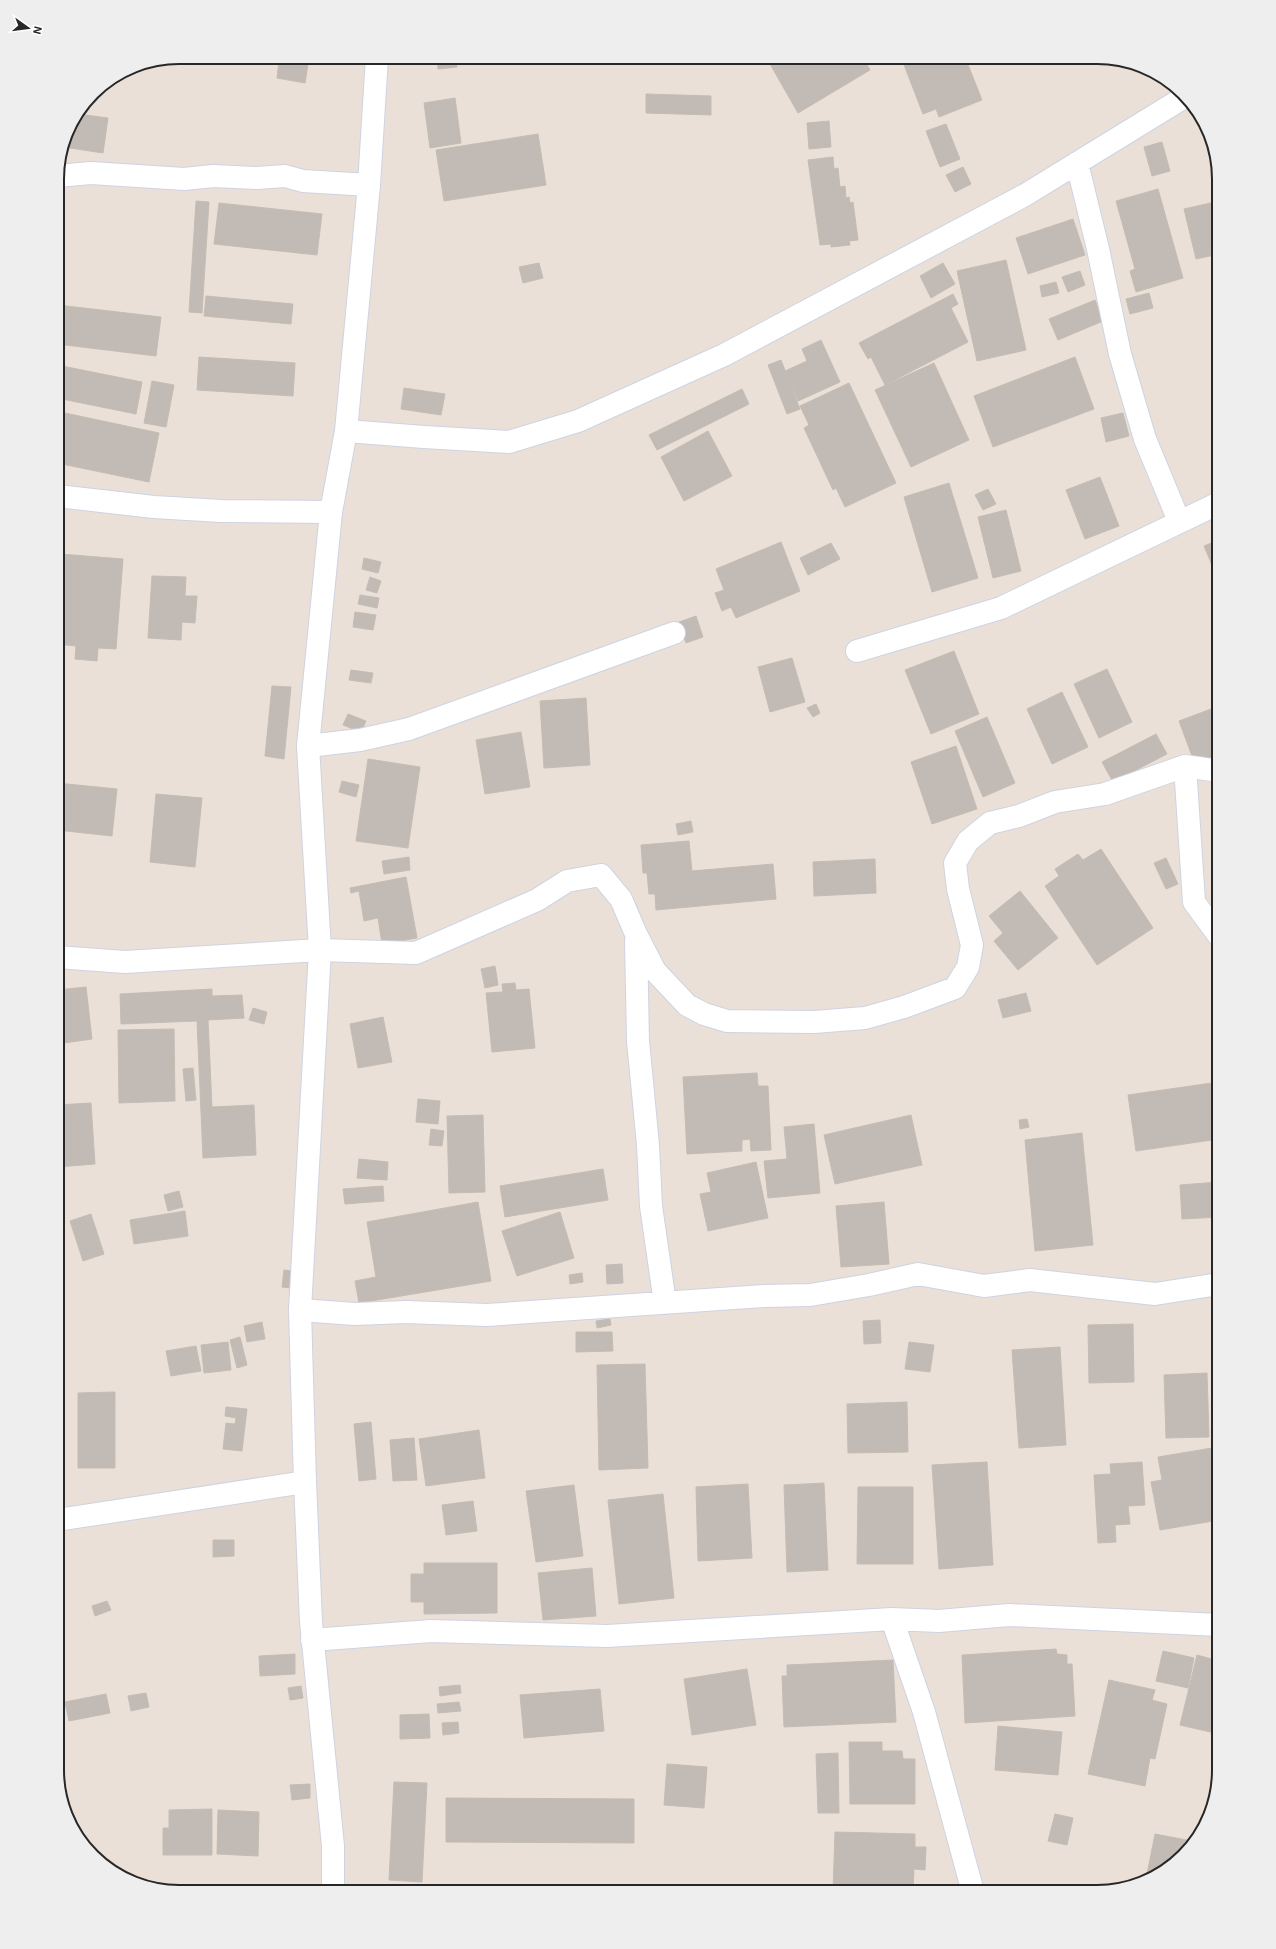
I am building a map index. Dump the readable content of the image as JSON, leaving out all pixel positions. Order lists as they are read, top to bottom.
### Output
{
  "north": "right"
}
